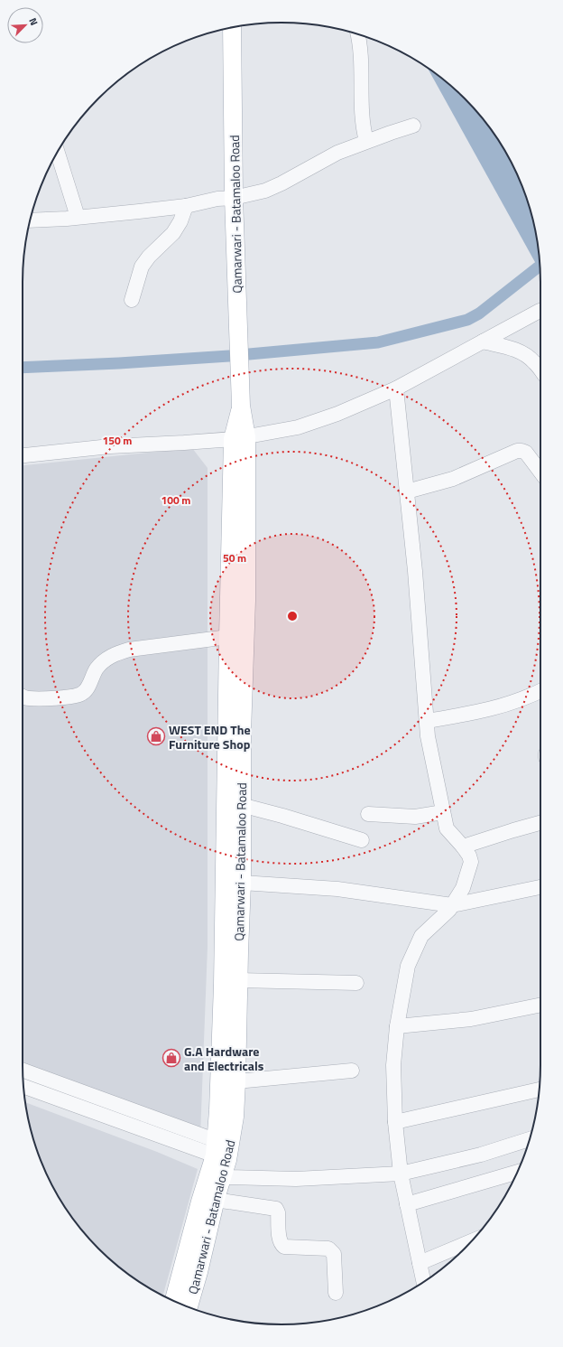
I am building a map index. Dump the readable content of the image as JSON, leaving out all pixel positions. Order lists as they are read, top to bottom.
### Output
{
  "streets": {
    "main road": ["Qamarwari - Batamaloo Road"]
  },
  "places": {
    "shop": ["WEST END The Furniture Shop", "G.A Hardware and Electricals"]
  },
  "north": "top right",
  "rings": ["150 m", "100 m", "50 m"]
}
